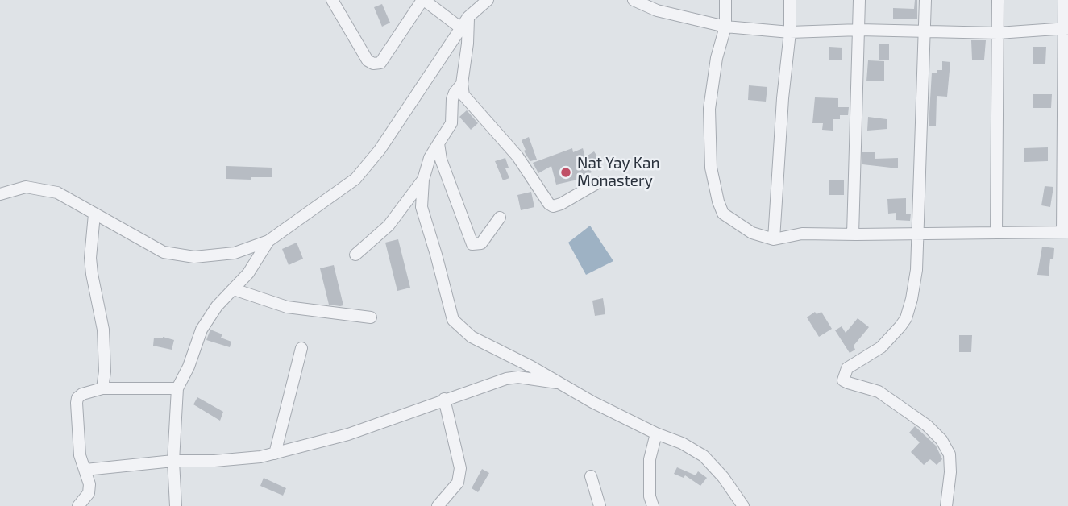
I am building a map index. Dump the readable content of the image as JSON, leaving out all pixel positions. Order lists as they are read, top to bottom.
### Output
{
  "places": ["Nat Yay Kan Monastery"]
}
